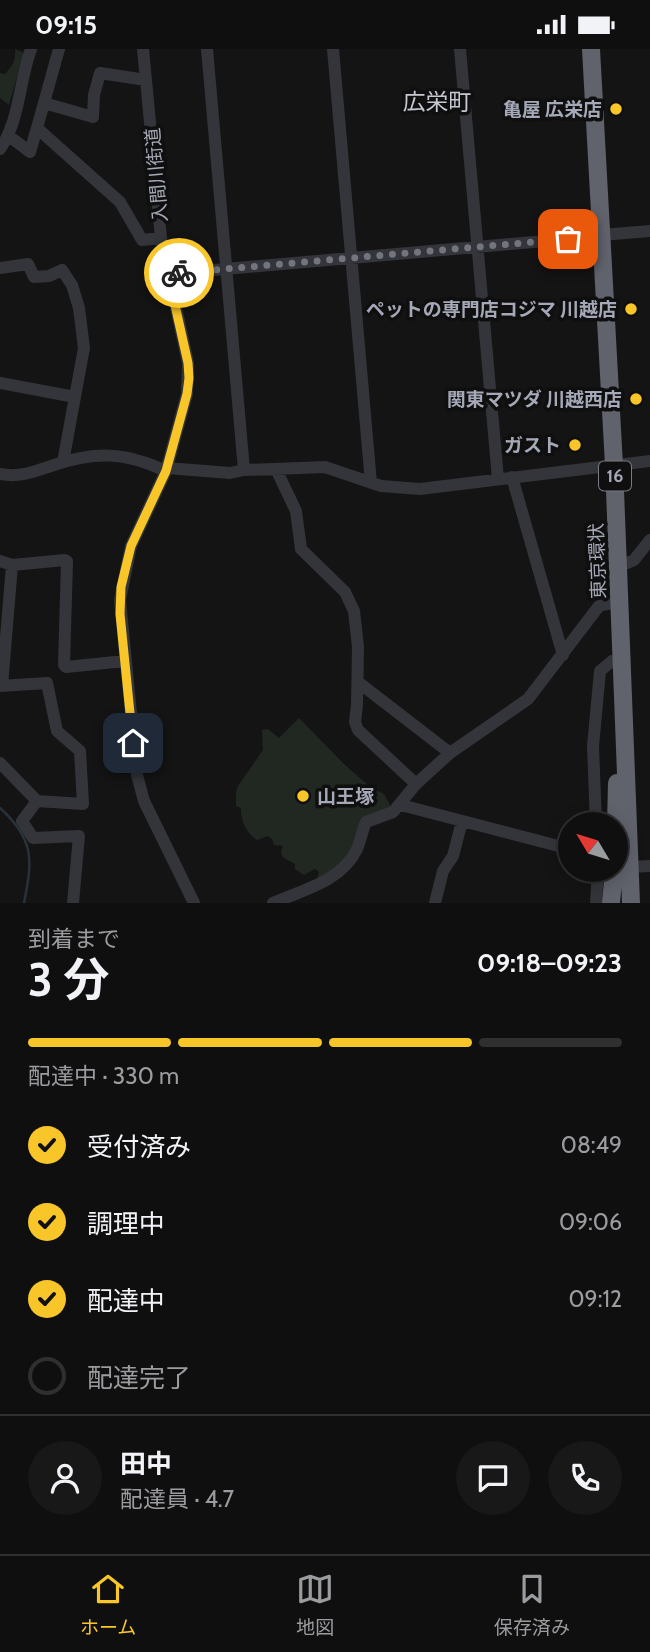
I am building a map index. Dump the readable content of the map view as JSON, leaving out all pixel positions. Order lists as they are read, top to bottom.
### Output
{
  "streets": {
    "highway": ["16", "東京環状"],
    "street": ["入間川街道"]
  },
  "districts": ["広栄町"],
  "places": [
    "亀屋 広栄店",
    "ペットの専門店コジマ 川越店",
    "関東マツダ 川越西店",
    "ガスト",
    "山王塚"
  ],
  "north": "top left",
  "page": {
    "status": "09:15",
    "heading": ["3 分", "到着まで", "09:18–09:23"],
    "panel": ["田中", "配達員 · 4.7"],
    "bar": "配達中 · 330 m",
    "list": [
      ["受付済み", "08:49"],
      ["調理中", "09:06"],
      ["配達中", "09:12"],
      "配達完了"
    ],
    "tabs": ["ホーム", "地図", "保存済み"]
  }
}
